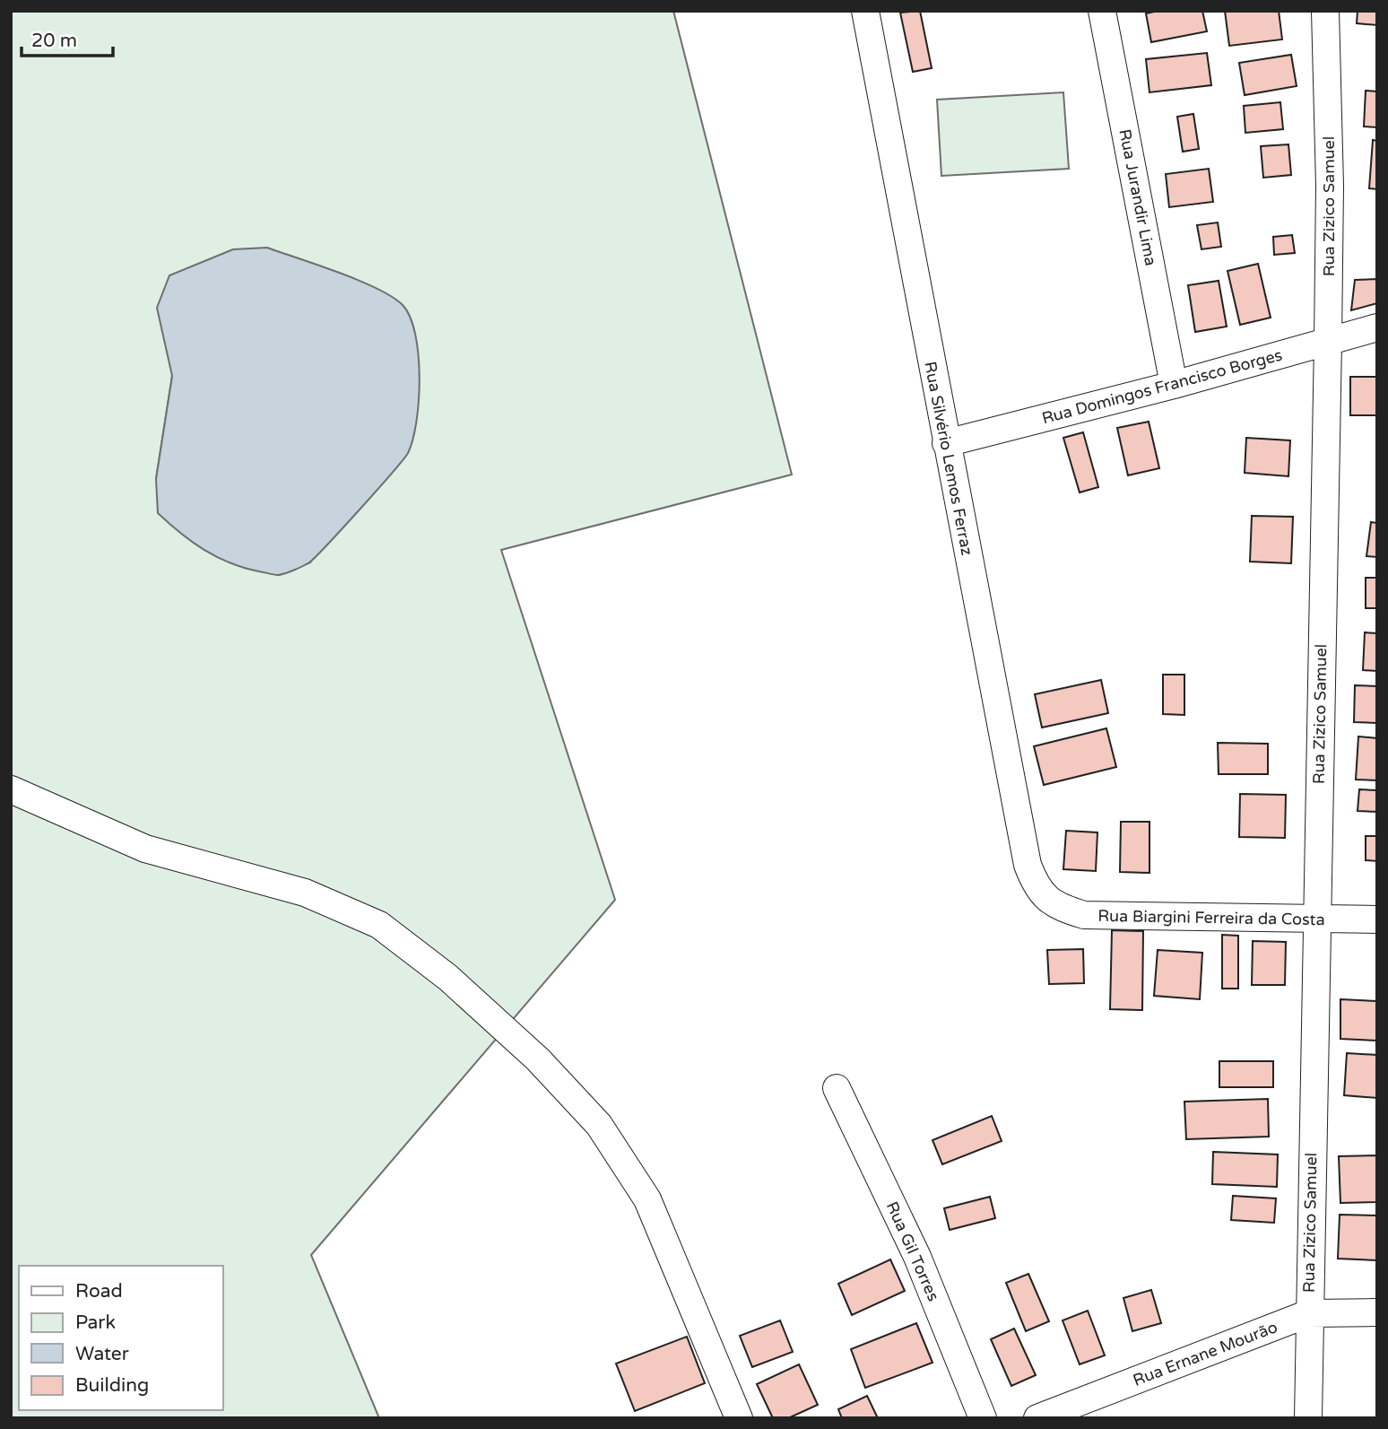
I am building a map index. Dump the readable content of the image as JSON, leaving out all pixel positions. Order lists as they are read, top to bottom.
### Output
{
  "streets": {
    "street": [
      "Rua Jurandir Lima",
      "Rua Zizico Samuel",
      "Rua Domingos Francisco Borges",
      "Rua Silvério Lemos Ferraz",
      "Rua Biargini Ferreira da Costa",
      "Rua Gil Torres",
      "Rua Ernane Mourão"
    ]
  },
  "crossings": [
    ["Rua Jurandir Lima", "Rua Domingos Francisco Borges"],
    ["Rua Zizico Samuel", "Rua Domingos Francisco Borges"],
    ["Rua Zizico Samuel", "Rua Biargini Ferreira da Costa"],
    ["Rua Zizico Samuel", "Rua Ernane Mourão"],
    ["Rua Domingos Francisco Borges", "Rua Silvério Lemos Ferraz"],
    ["Rua Silvério Lemos Ferraz", "Rua Biargini Ferreira da Costa"]
  ],
  "legend": [
    "Road",
    "Park",
    "Water",
    "Building"
  ],
  "scale_bar": "20 m"
}
